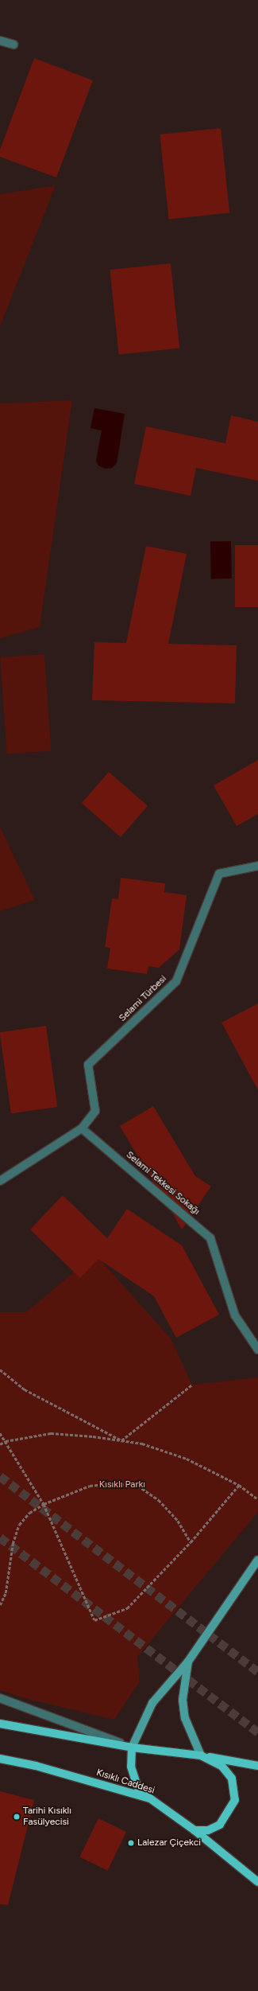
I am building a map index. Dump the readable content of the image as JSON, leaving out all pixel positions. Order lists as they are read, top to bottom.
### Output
{
  "streets": {
    "main road": ["Kısıklı Caddesi"],
    "street": ["Selami Türbesi", "Selami Tekkesi Sokağı"]
  },
  "crossings": [
    ["Selami Türbesi", "Selami Tekkesi Sokağı"]
  ],
  "parks": ["Kısıklı Parkı"],
  "places": ["Tarihi Kısıklı Fasülyecisi", "Lalezar Çiçekci"]
}
